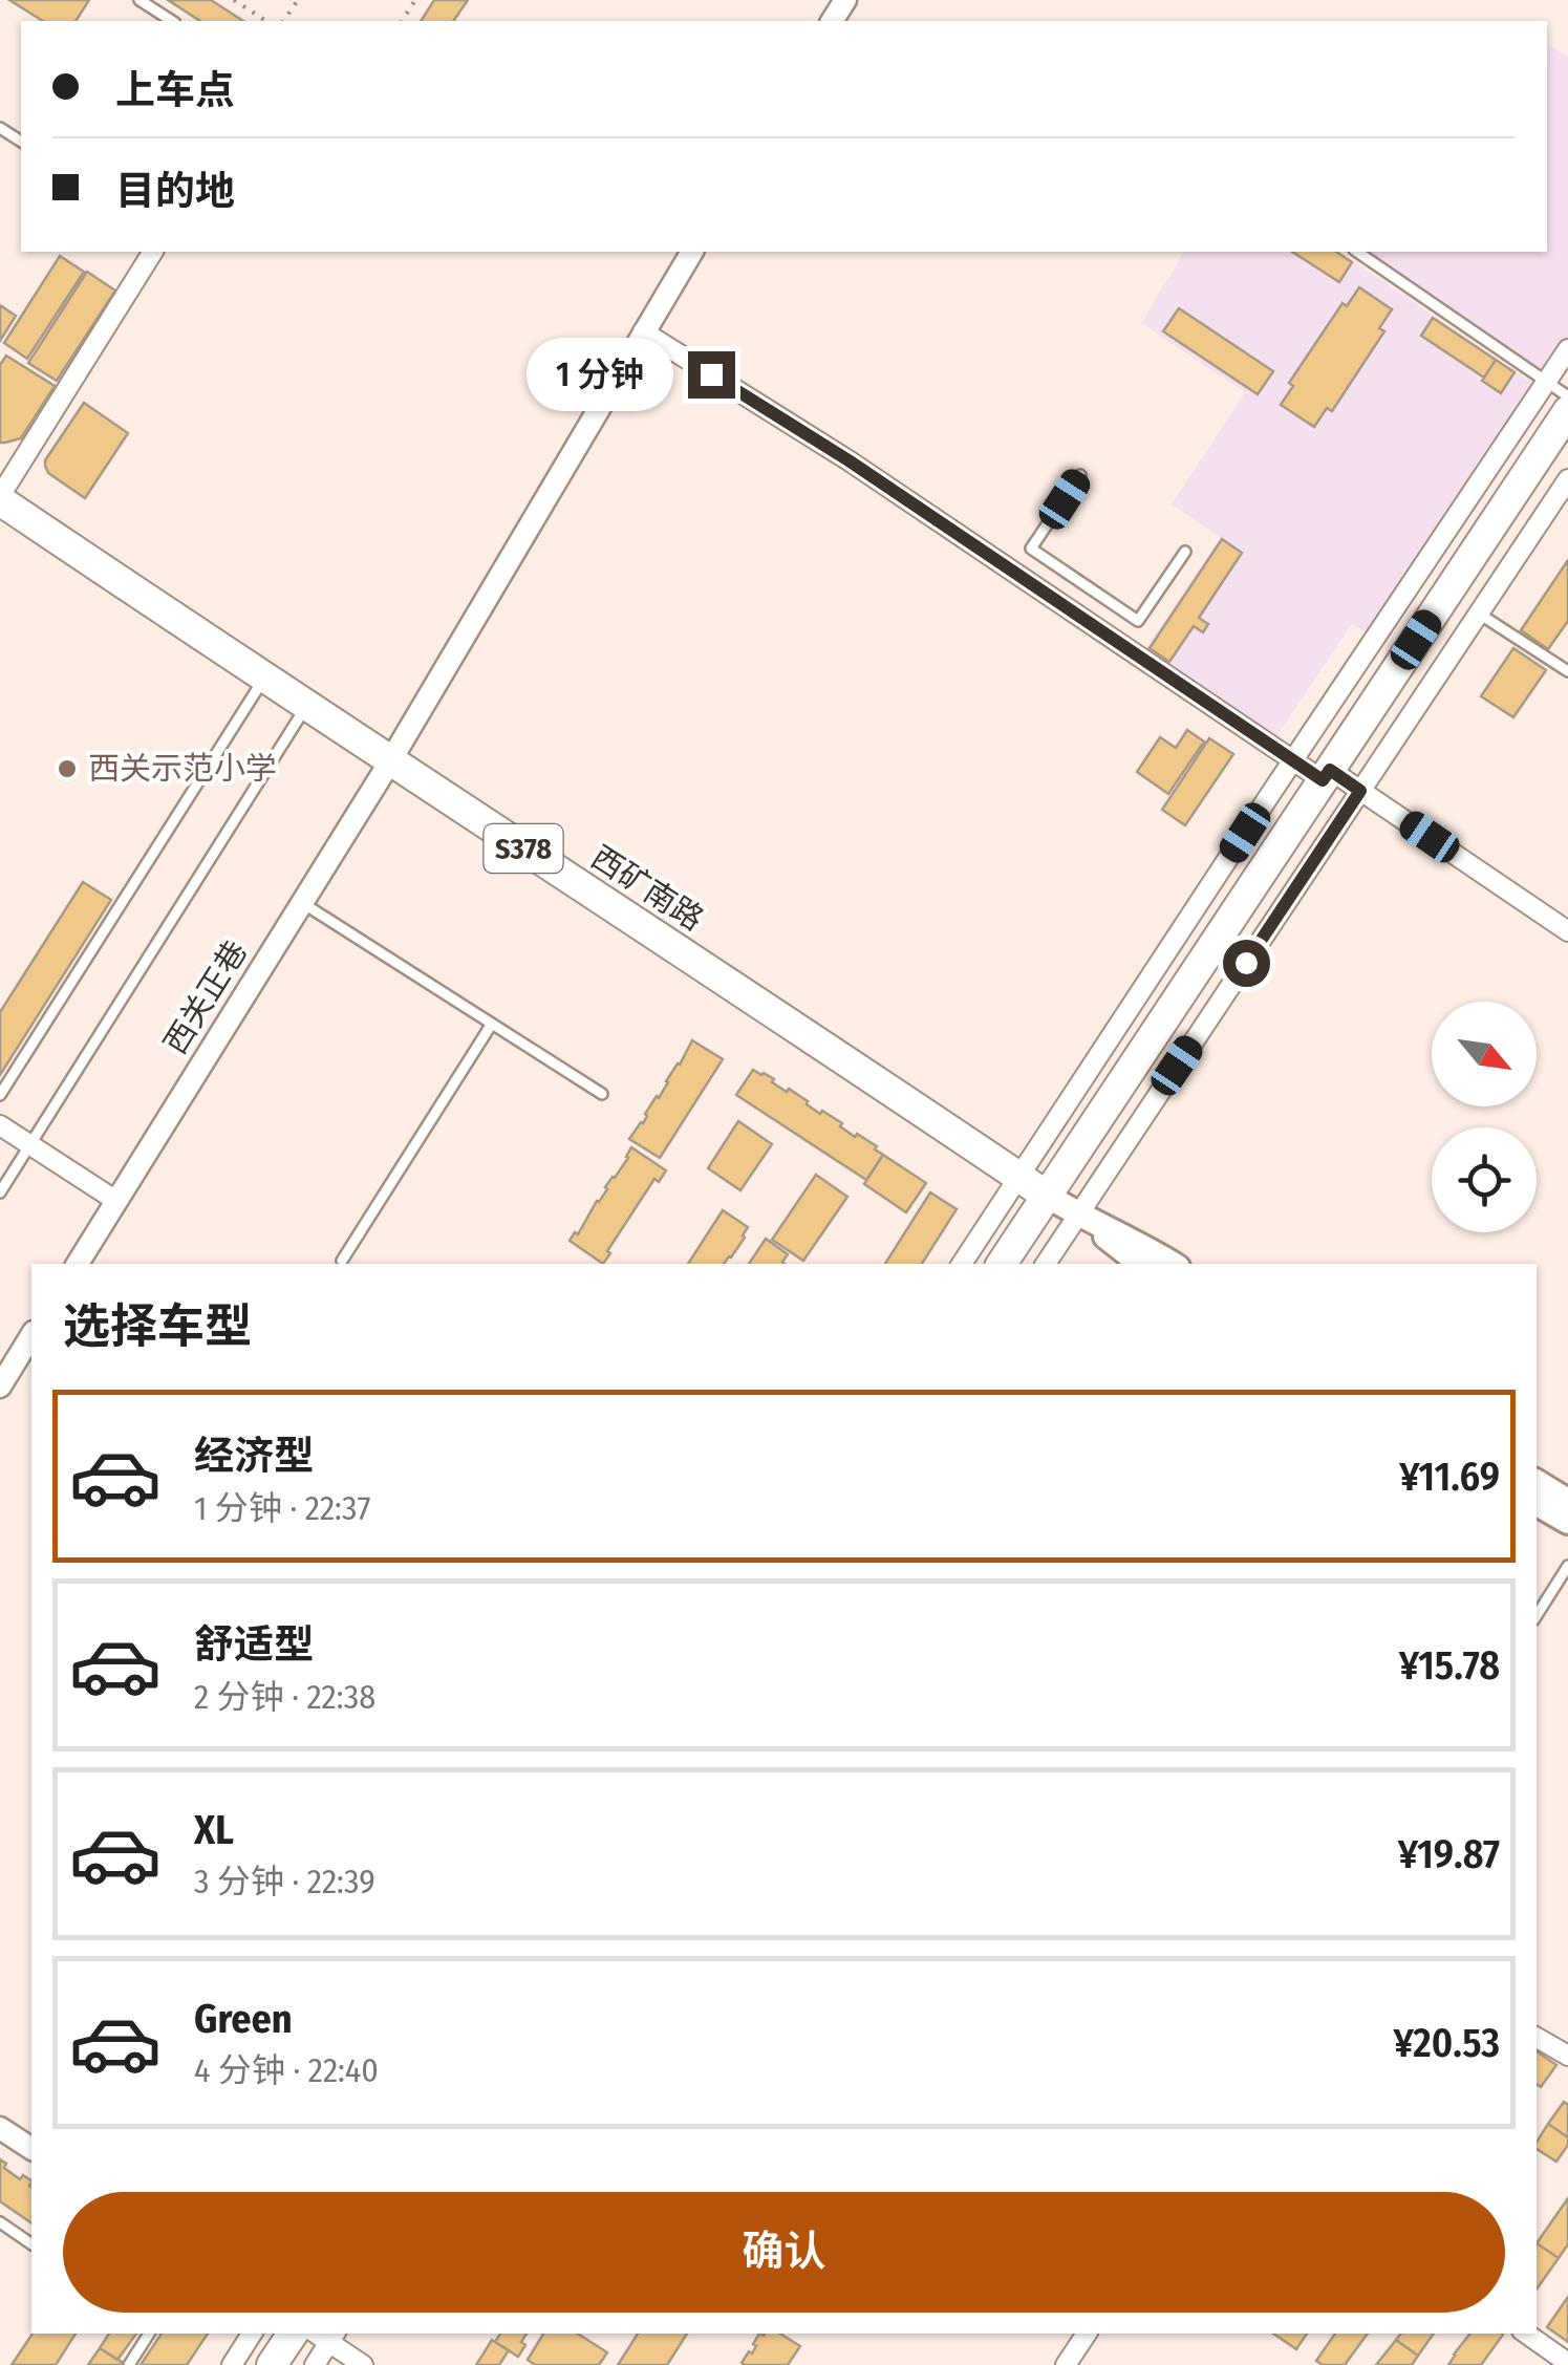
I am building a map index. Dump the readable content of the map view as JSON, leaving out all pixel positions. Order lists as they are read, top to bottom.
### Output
{
  "streets": {
    "main road": ["S378", "西矿南路"],
    "street": ["西关正巷"]
  },
  "crossings": [
    ["西矿南路", "西关正巷"]
  ],
  "places": ["西关示范小学"],
  "north": "bottom right",
  "page": {
    "banner": ["上车点", "目的地"],
    "bubble": "1 分钟",
    "heading": "选择车型",
    "list": [
      {
        "name": "经济型",
        "note": "1 分钟 · 22:37",
        "value": "¥11.69"
      },
      {
        "name": "舒适型",
        "note": "2 分钟 · 22:38",
        "value": "¥15.78"
      },
      {
        "name": "XL",
        "note": "3 分钟 · 22:39",
        "value": "¥19.87"
      },
      {
        "name": "Green",
        "note": "4 分钟 · 22:40",
        "value": "¥20.53"
      }
    ],
    "buttons": "确认"
  }
}
